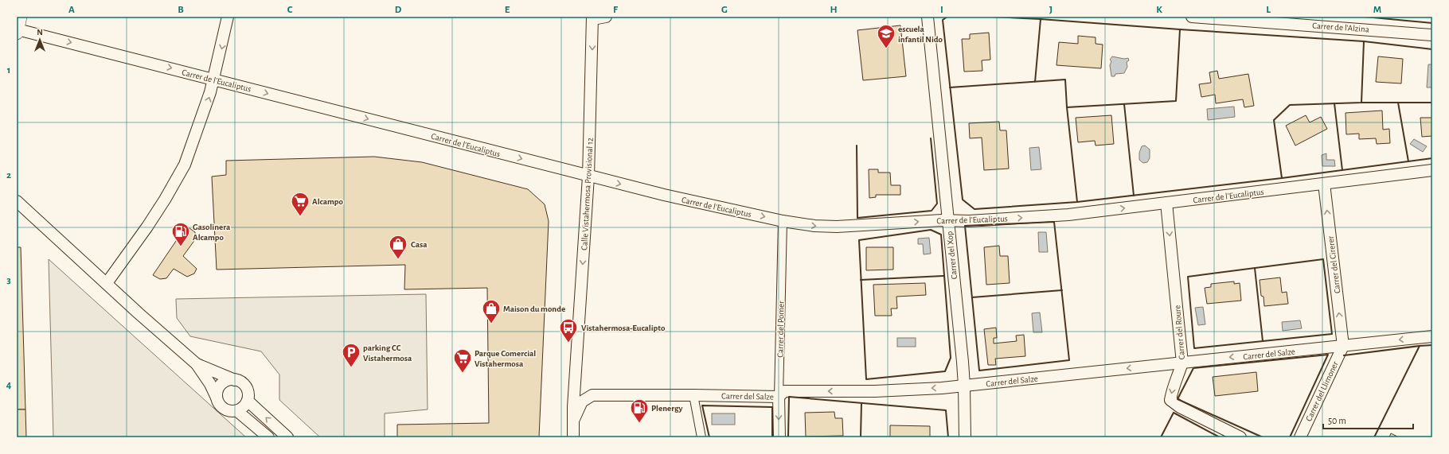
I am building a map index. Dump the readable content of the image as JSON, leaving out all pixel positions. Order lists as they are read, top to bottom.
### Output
{
  "streets": {
    "street": [
      "Carrer de l'Alzina",
      "Carrer de l'Eucaliptus",
      "Calle Vistahermosa Provisional 12",
      "Carrer del Xop",
      "Carrer del Cirerer",
      "Carrer del Pomer",
      "Carrer del Roure",
      "Carrer del Salze",
      "Carrer del Llimoner"
    ]
  },
  "crossings": [
    ["Carrer de l'Eucaliptus", "Calle Vistahermosa Provisional 12"],
    ["Carrer de l'Eucaliptus", "Carrer del Xop"],
    ["Carrer de l'Eucaliptus", "Carrer del Cirerer"],
    ["Carrer de l'Eucaliptus", "Carrer del Pomer"],
    ["Carrer de l'Eucaliptus", "Carrer del Roure"],
    ["Calle Vistahermosa Provisional 12", "Carrer del Salze"],
    ["Carrer del Xop", "Carrer del Salze"],
    ["Carrer del Cirerer", "Carrer del Salze"],
    ["Carrer del Cirerer", "Carrer del Llimoner"],
    ["Carrer del Pomer", "Carrer del Salze"],
    ["Carrer del Roure", "Carrer del Salze"],
    ["Carrer del Salze", "Carrer del Llimoner"]
  ],
  "one_way": [
    "Carrer de l'Eucaliptus",
    "Calle Vistahermosa Provisional 12",
    "Carrer del Cirerer",
    "Carrer del Roure",
    "Carrer del Salze"
  ],
  "places": {
    "school or university": ["escuela infantil Nido"],
    "supermarket": ["Alcampo", "Parque Comercial Vistahermosa"],
    "fuel station": ["Gasolinera Alcampo", "Plenergy"],
    "shop": ["Casa", "Maison du monde"],
    "bus stop": ["Vistahermosa-Eucalipto"],
    "parking": ["parking CC Vistahermosa"]
  },
  "scale_bar": "50 m",
  "north": "top",
  "grid": {
    "columns": [
      "A",
      "B",
      "C",
      "D",
      "E",
      "F",
      "G",
      "H",
      "I",
      "J",
      "K",
      "L",
      "M"
    ],
    "rows": [
      "1",
      "2",
      "3",
      "4"
    ]
  }
}
